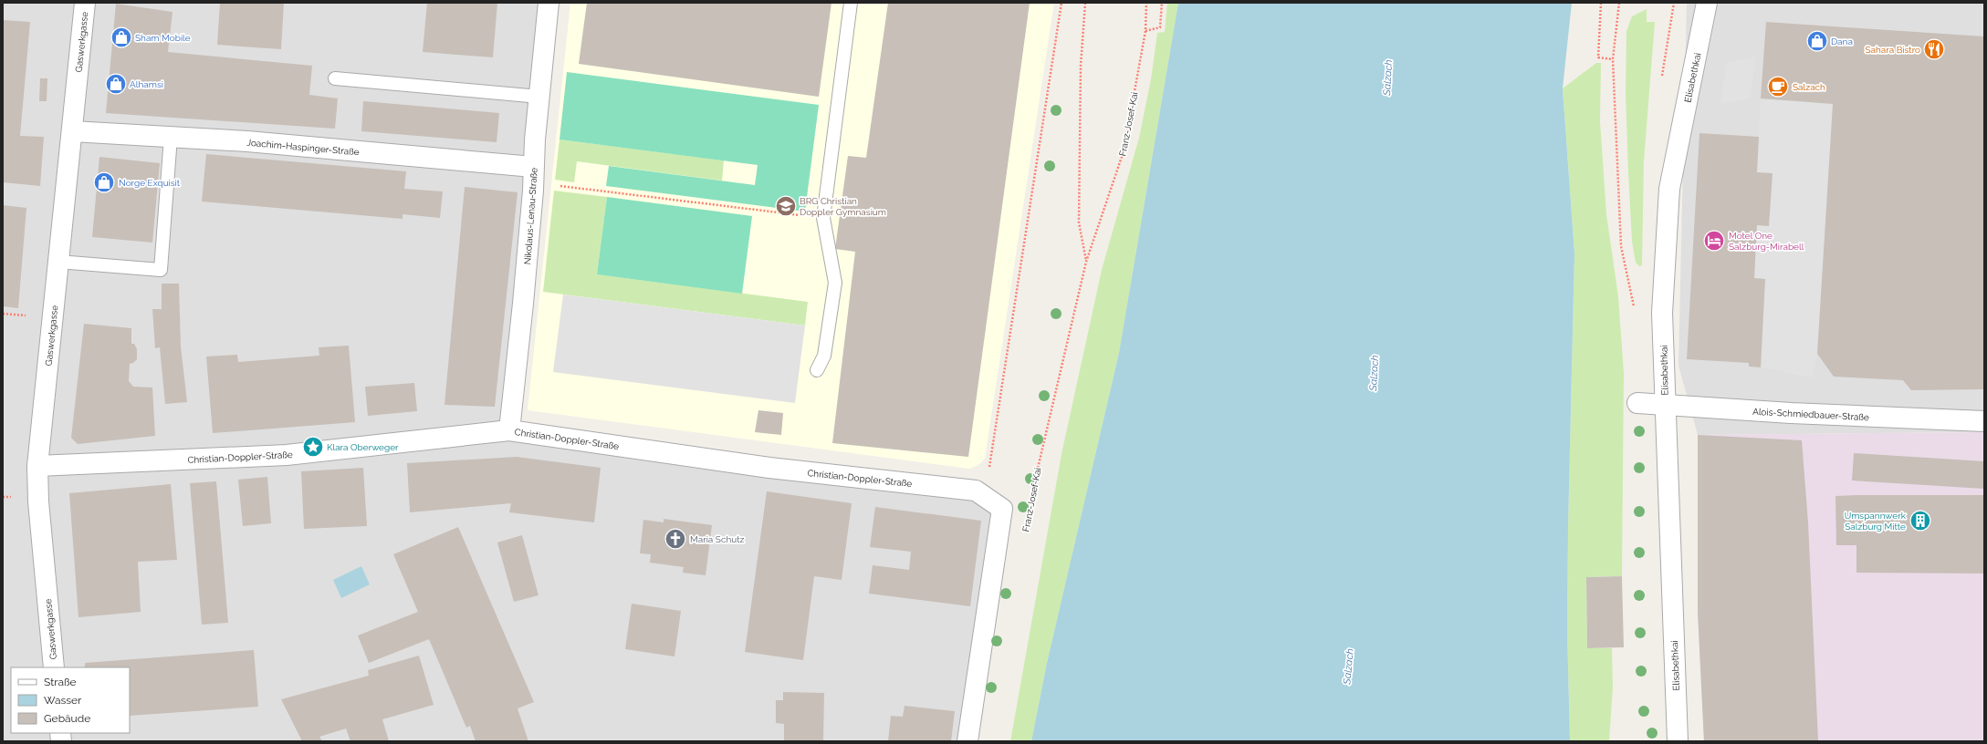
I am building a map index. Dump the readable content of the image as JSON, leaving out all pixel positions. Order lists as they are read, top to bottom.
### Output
{
  "streets": {
    "street": [
      "Gaswerkgasse",
      "Elisabethkai",
      "Joachim-Haspinger-Straße",
      "Nikolaus-Lenau-Straße",
      "Alois-Schmiedbauer-Straße",
      "Christian-Doppler-Straße"
    ],
    "path": ["Franz-Josef-Kai"]
  },
  "crossings": [
    ["Gaswerkgasse", "Joachim-Haspinger-Straße"],
    ["Gaswerkgasse", "Christian-Doppler-Straße"],
    ["Elisabethkai", "Alois-Schmiedbauer-Straße"],
    ["Joachim-Haspinger-Straße", "Nikolaus-Lenau-Straße"],
    ["Nikolaus-Lenau-Straße", "Christian-Doppler-Straße"]
  ],
  "water": ["Salzach"],
  "places": {
    "shop": [
      "Sham Mobile",
      "Dana",
      "Alhamsi",
      "Norge Exquisit"
    ],
    "restaurant": ["Sahara Bistro"],
    "cafe": ["Salzach"],
    "school or university": ["BRG Christian Doppler Gymnasium"],
    "hotel": ["Motel One Salzburg-Mirabell"],
    "place": ["Klara Oberweger"],
    "building": ["Umspannwerk Salzburg Mitte"],
    "church": ["Maria Schutz"]
  },
  "legend": ["Straße", "Wasser", "Gebäude"]
}
